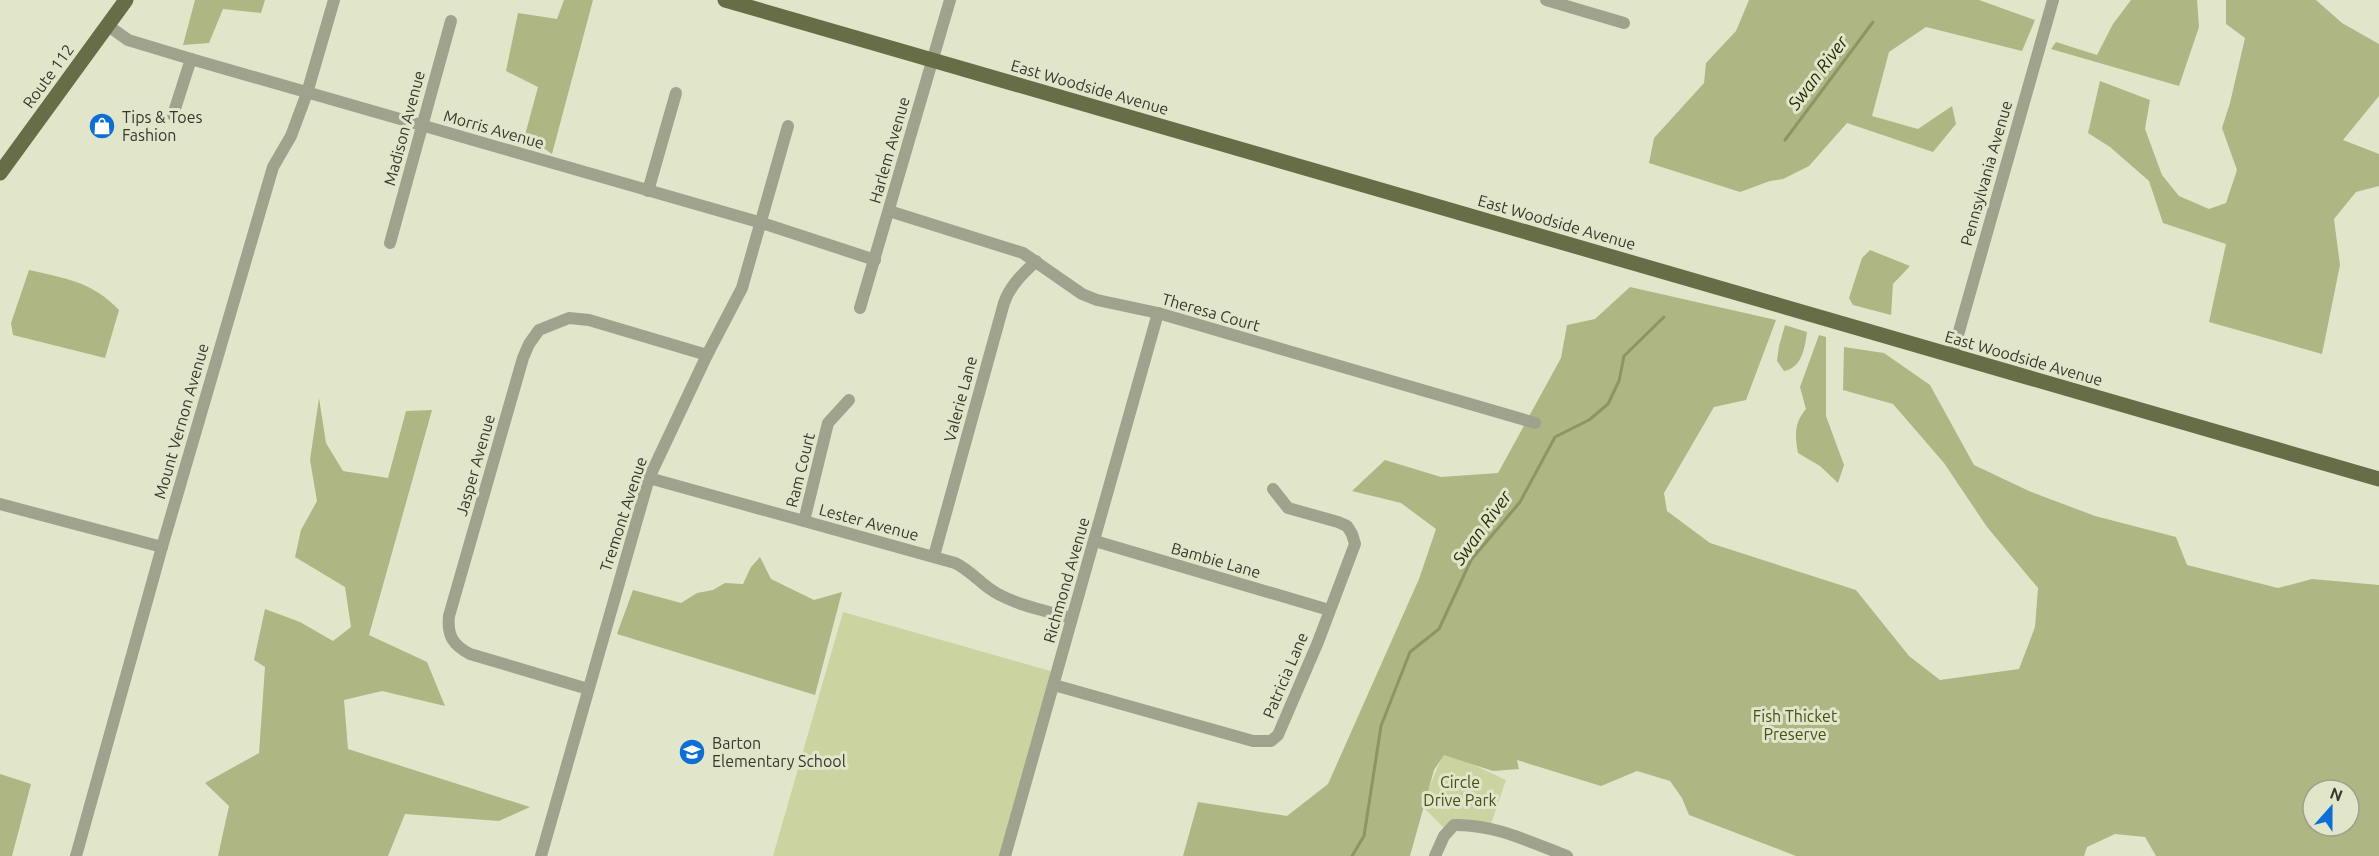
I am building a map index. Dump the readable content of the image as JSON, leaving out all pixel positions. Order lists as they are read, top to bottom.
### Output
{
  "streets": {
    "main road": ["Route 112", "East Woodside Avenue"],
    "street": [
      "Madison Avenue",
      "Morris Avenue",
      "Harlem Avenue",
      "Pennsylvania Avenue",
      "Theresa Court",
      "Valerie Lane",
      "Mount Vernon Avenue",
      "Jasper Avenue",
      "Ram Court",
      "Tremont Avenue",
      "Lester Avenue",
      "Bambie Lane",
      "Richmond Avenue",
      "Patricia Lane"
    ]
  },
  "crossings": [
    ["Route 112", "Morris Avenue"],
    ["East Woodside Avenue", "Harlem Avenue"],
    ["East Woodside Avenue", "Pennsylvania Avenue"],
    ["Madison Avenue", "Morris Avenue"],
    ["Morris Avenue", "Harlem Avenue"],
    ["Morris Avenue", "Mount Vernon Avenue"],
    ["Morris Avenue", "Tremont Avenue"],
    ["Harlem Avenue", "Theresa Court"],
    ["Theresa Court", "Valerie Lane"],
    ["Theresa Court", "Richmond Avenue"],
    ["Valerie Lane", "Lester Avenue"],
    ["Jasper Avenue", "Tremont Avenue"],
    ["Ram Court", "Lester Avenue"],
    ["Tremont Avenue", "Lester Avenue"],
    ["Lester Avenue", "Richmond Avenue"],
    ["Bambie Lane", "Richmond Avenue"],
    ["Bambie Lane", "Patricia Lane"],
    ["Richmond Avenue", "Patricia Lane"]
  ],
  "water": ["Swan River"],
  "parks": ["Fish Thicket Preserve", "Circle Drive Park"],
  "places": {
    "shop": ["Tips & Toes Fashion"],
    "school or university": ["Barton Elementary School"]
  },
  "north": "top"
}
